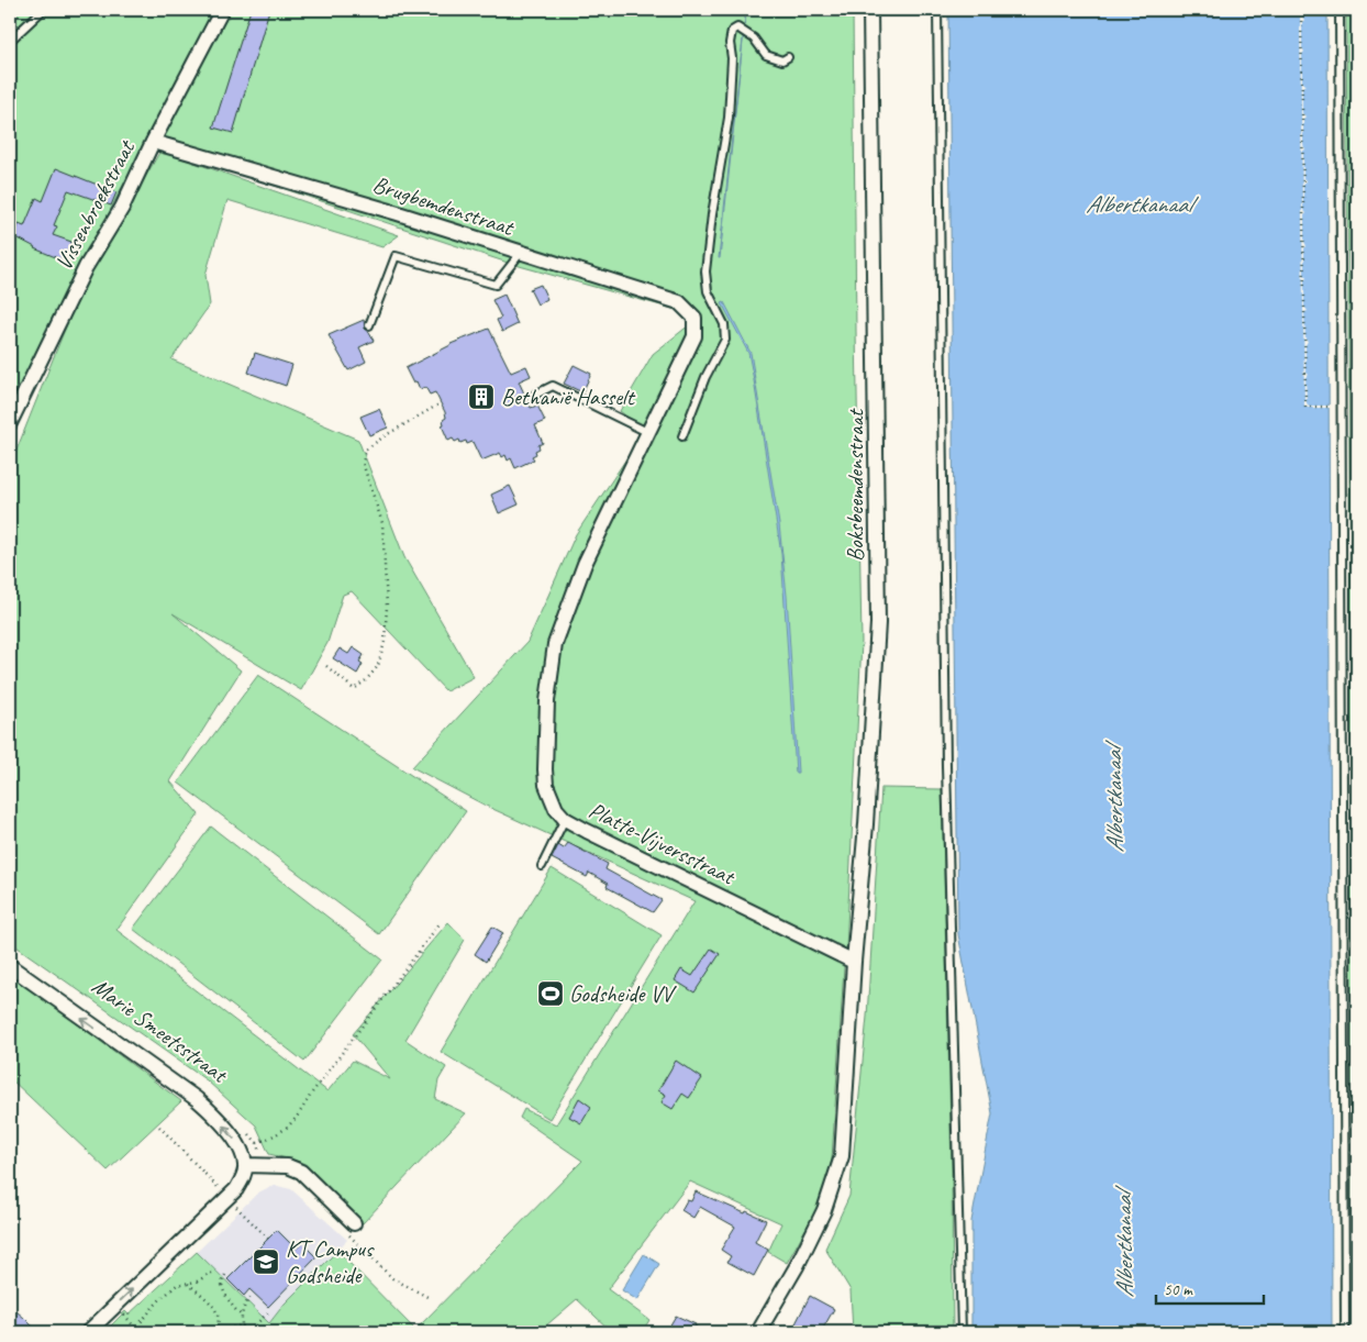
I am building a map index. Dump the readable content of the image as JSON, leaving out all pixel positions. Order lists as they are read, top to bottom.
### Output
{
  "streets": {
    "street": [
      "Vissenbroekstraat",
      "Brugbemdenstraat",
      "Boksbeemdenstraat",
      "Platte-Vijversstraat",
      "Marie Smeetsstraat"
    ]
  },
  "crossings": [
    ["Vissenbroekstraat", "Brugbemdenstraat"],
    ["Brugbemdenstraat", "Platte-Vijversstraat"],
    ["Boksbeemdenstraat", "Platte-Vijversstraat"]
  ],
  "one_way": ["Marie Smeetsstraat"],
  "water": ["Albertkanaal"],
  "places": {
    "building": ["Bethanië Hasselt"],
    "sports": ["Godsheide VV"],
    "school or university": ["KT Campus Godsheide"]
  },
  "scale_bar": "50 m"
}
